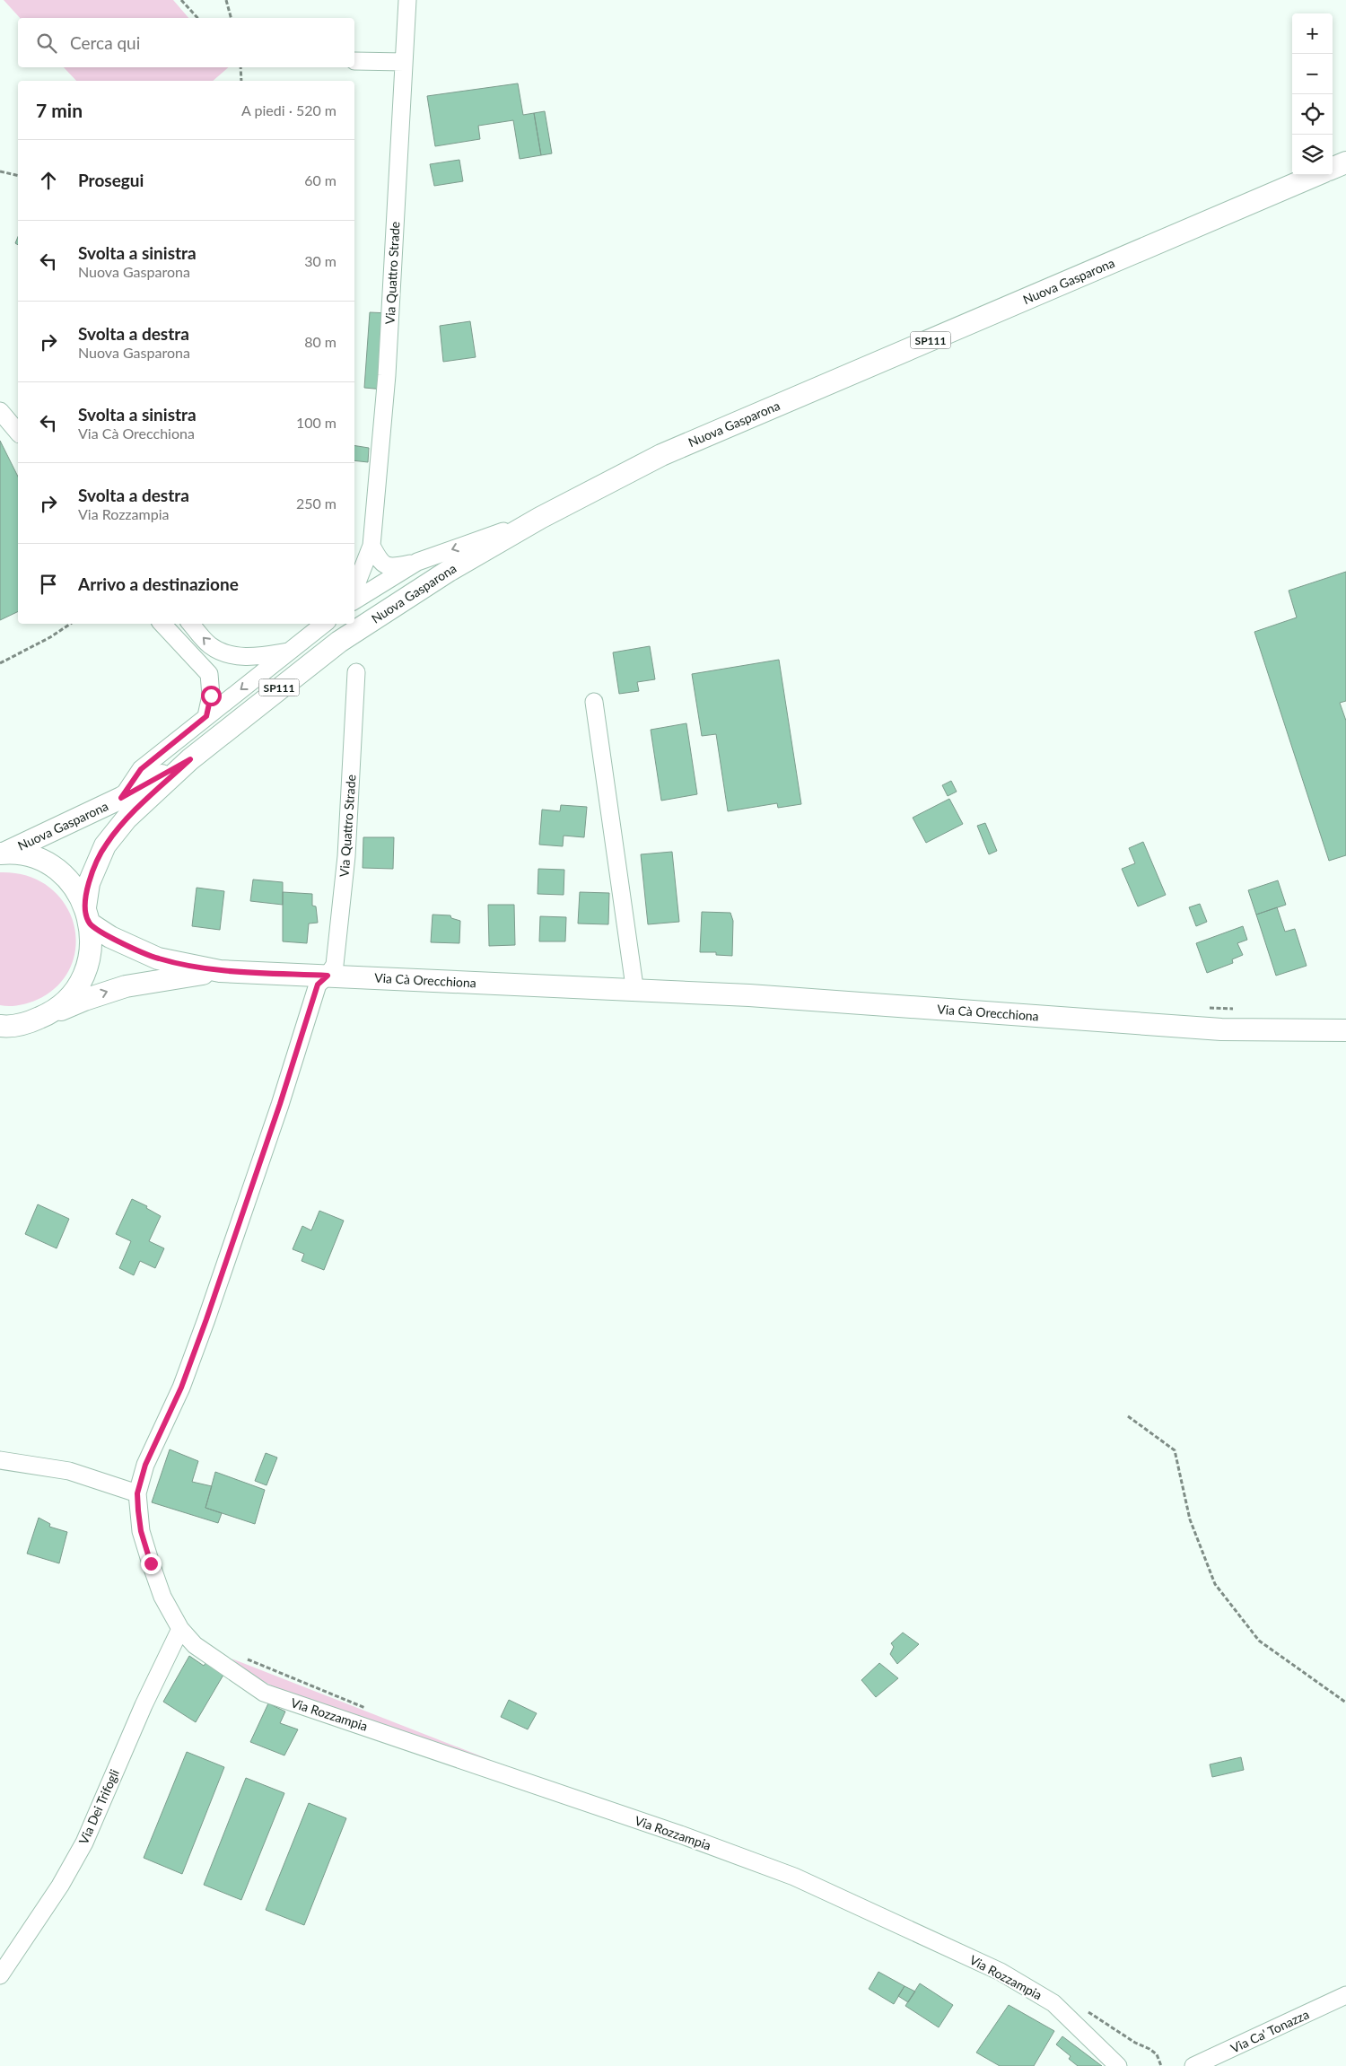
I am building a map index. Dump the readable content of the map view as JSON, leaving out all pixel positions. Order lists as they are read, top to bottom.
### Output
{
  "streets": {
    "main road": ["Nuova Gasparona", "SP111", "Via Cà Orecchiona"],
    "street": [
      "Via Quattro Strade",
      "Via Rozzampia",
      "Via Dei Trifogli",
      "Via Ca' Tonazza"
    ]
  },
  "crossings": [
    ["Via Quattro Strade", "Via Cà Orecchiona"],
    ["Via Quattro Strade", "Via Rozzampia"],
    ["Nuova Gasparona", "Via Cà Orecchiona"],
    ["Via Cà Orecchiona", "Via Rozzampia"],
    ["Via Rozzampia", "Via Dei Trifogli"]
  ],
  "page": {
    "map_buttons": ["+", "−"],
    "search": "Cerca qui",
    "heading": ["7 min", "A piedi · 520 m"],
    "list": [
      ["Prosegui", "60 m"],
      ["Svolta a sinistra", "Nuova Gasparona", "30 m"],
      ["Svolta a destra", "Nuova Gasparona", "80 m"],
      ["Svolta a sinistra", "Via Cà Orecchiona", "100 m"],
      ["Svolta a destra", "Via Rozzampia", "250 m"],
      "Arrivo a destinazione"
    ]
  }
}
